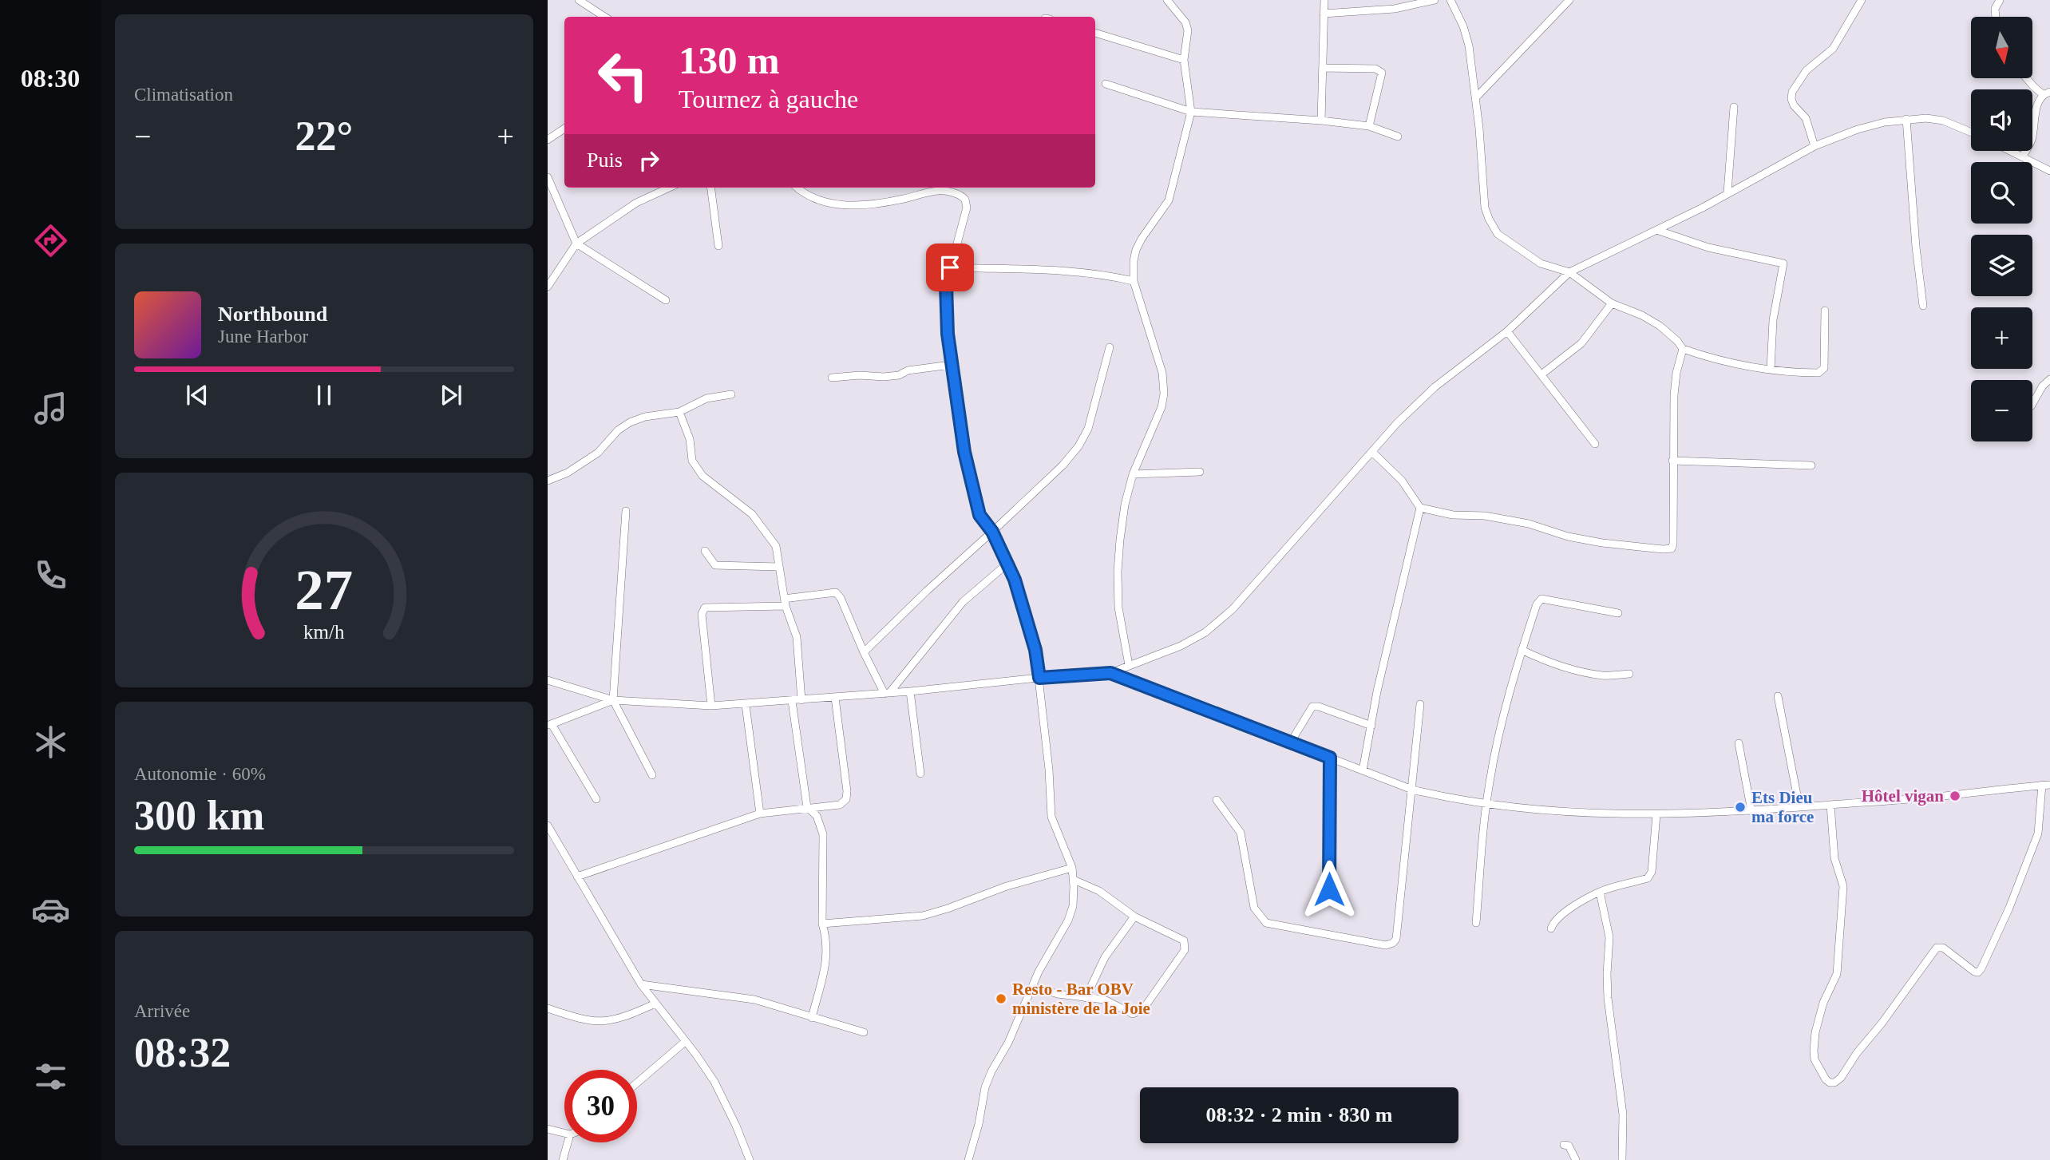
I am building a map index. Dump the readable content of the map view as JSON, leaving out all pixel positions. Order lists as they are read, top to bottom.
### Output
{
  "places": ["Hôtel vigan", "Ets Dieu ma force", "Resto - Bar OBV ministère de la Joie"],
  "north": "bottom",
  "page": {
    "tabs": "08:30",
    "tile": [
      "Climatisation",
      ["Autonomie · 60%", "300 km"],
      ["Arrivée", "08:32"]
    ],
    "map_buttons": ["+", "−"],
    "turn": ["130 m", "Tournez à gauche"],
    "heat": ["−", "22°", "+"],
    "then": "Puis",
    "song": ["Northbound", "June Harbor"],
    "limit": "30",
    "trip": "08:32 · 2 min · 830 m",
    "gauge": ["27", "km/h"]
  }
}
